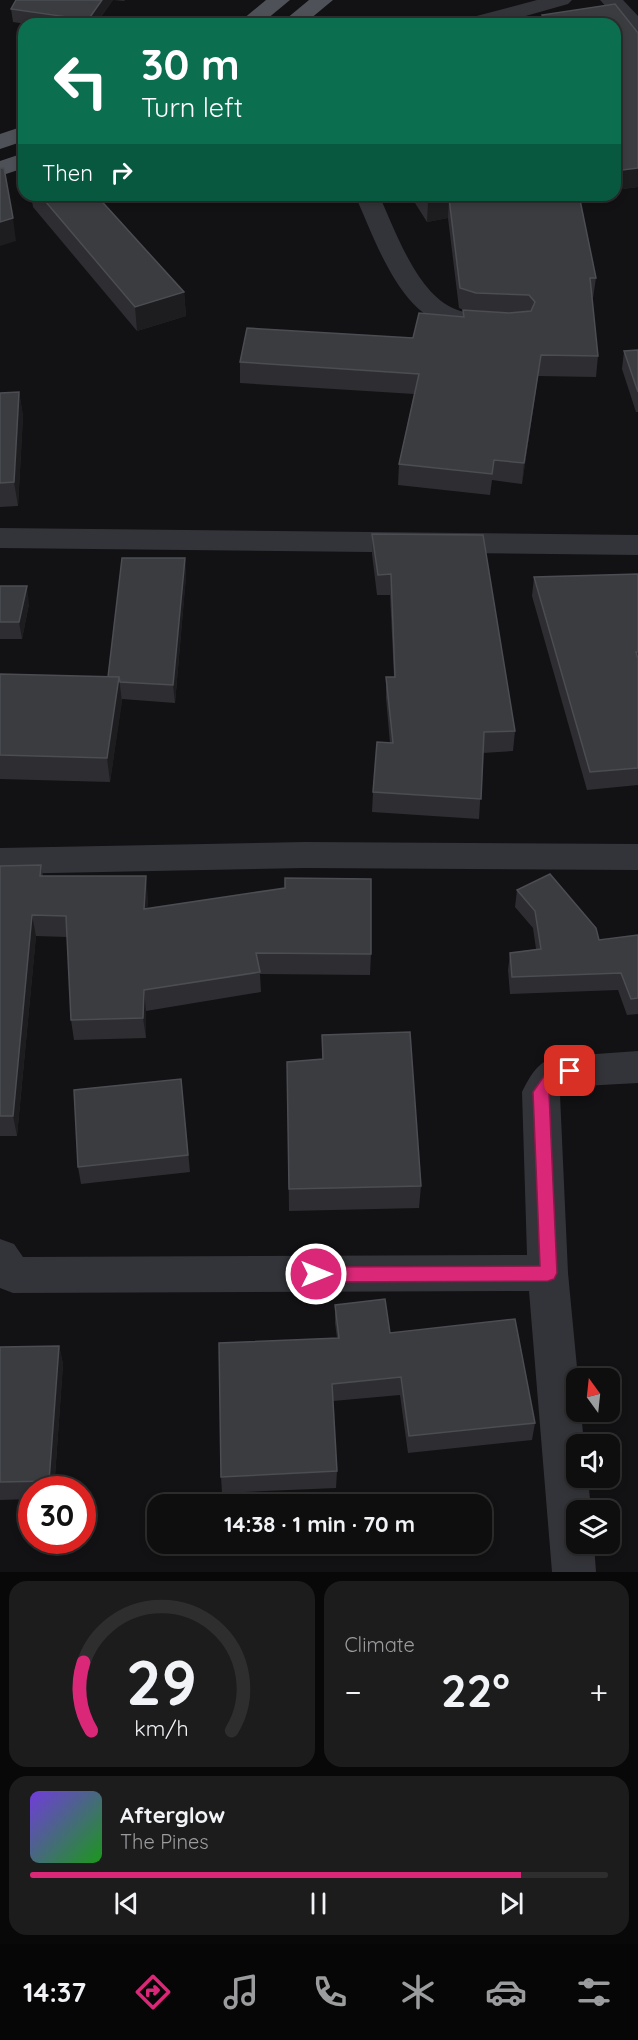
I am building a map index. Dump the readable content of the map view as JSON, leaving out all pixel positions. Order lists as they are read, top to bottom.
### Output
{
  "north": "top",
  "page": {
    "turn": ["30 m", "Turn left"],
    "then": "Then",
    "limit": "30",
    "trip": "14:38 · 1 min · 70 m",
    "tile": "Climate",
    "heat": ["−", "22°", "+"],
    "song": ["Afterglow", "The Pines"],
    "tabs": "14:37",
    "gauge": ["29", "km/h"]
  }
}
